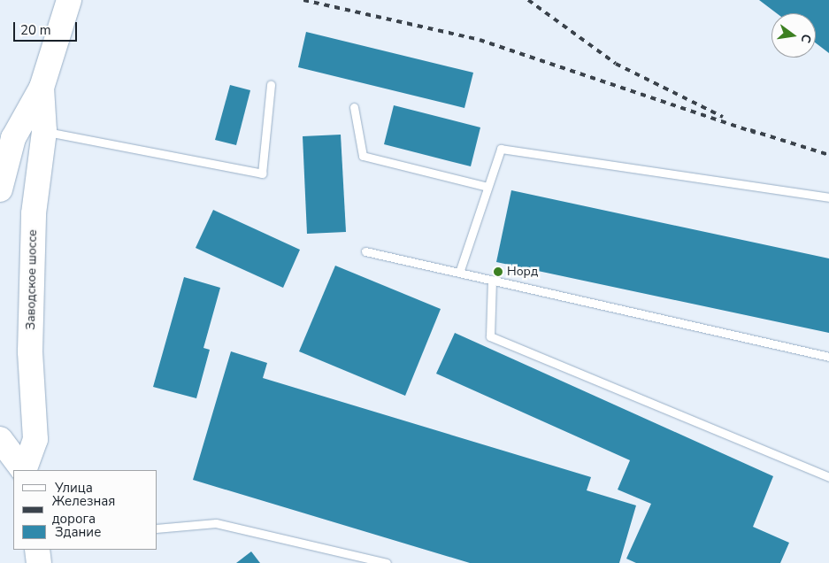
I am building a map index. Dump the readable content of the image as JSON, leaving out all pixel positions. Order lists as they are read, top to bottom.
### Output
{
  "streets": {
    "main road": ["Заводское шоссе"]
  },
  "places": ["Норд"],
  "legend": ["Улица", "Железная дорога", "Здание"],
  "scale_bar": "20 m",
  "north": "right"
}
